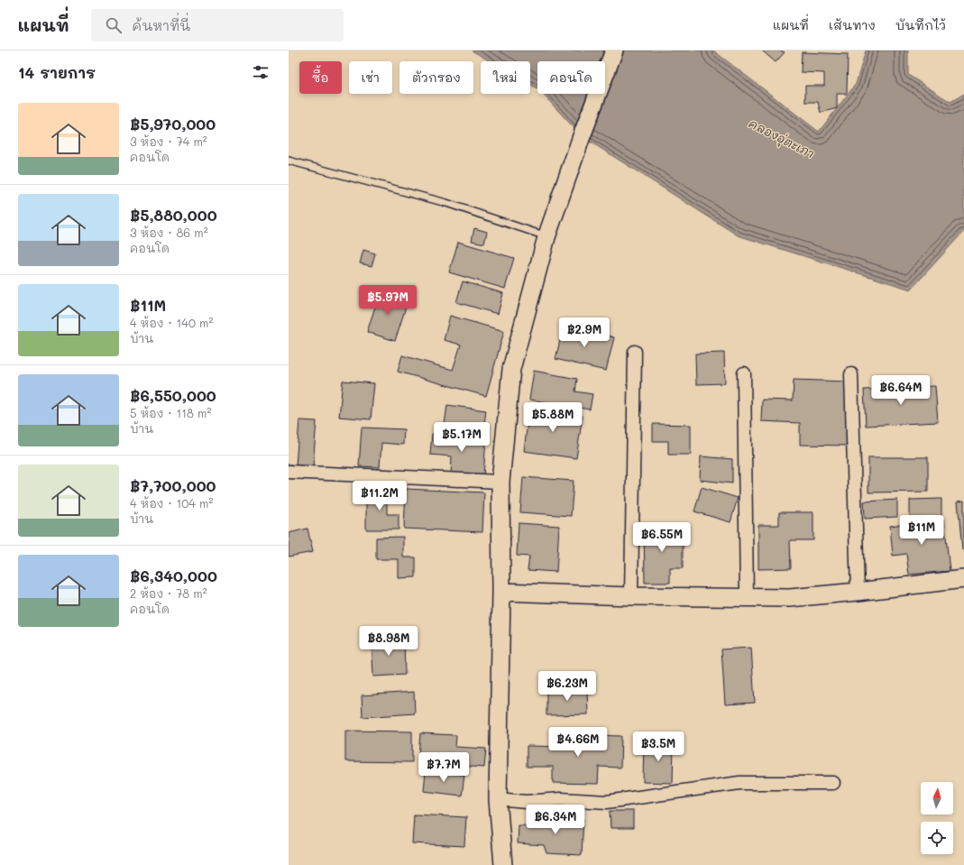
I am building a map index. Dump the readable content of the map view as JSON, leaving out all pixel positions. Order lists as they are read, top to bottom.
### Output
{
  "water": ["คลองอุ่ตะเภา"],
  "north": "top",
  "page": {
    "header": "แผนที่",
    "search": "ค้นหาที่นี่",
    "nav": ["แผนที่", "เส้นทาง", "บันทึกไว้"],
    "heading": "14 รายการ",
    "chip": [
      "ซื้อ",
      "เช่า",
      "ตัวกรอง",
      "ใหม่",
      "คอนโด"
    ],
    "list": [
      {
        "name": "฿5,970,000",
        "note": "3 ห้อง · 74 m² · คอนโด"
      },
      {
        "name": "฿5,880,000",
        "note": "3 ห้อง · 86 m² · คอนโด"
      },
      {
        "name": "฿11M",
        "note": "4 ห้อง · 140 m² · บ้าน"
      },
      {
        "name": "฿6,550,000",
        "note": "5 ห้อง · 118 m² · บ้าน"
      },
      {
        "name": "฿7,700,000",
        "note": "4 ห้อง · 104 m² · บ้าน"
      },
      {
        "name": "฿6,340,000",
        "note": "2 ห้อง · 78 m² · คอนโด"
      }
    ],
    "price": [
      "฿5.97M",
      "฿2.9M",
      "฿6.64M",
      "฿5.88M",
      "฿5.17M",
      "฿11.2M",
      "฿11M",
      "฿6.55M",
      "฿8.98M",
      "฿6.23M",
      "฿4.66M",
      "฿3.5M",
      "฿7.7M",
      "฿6.34M"
    ]
  }
}
